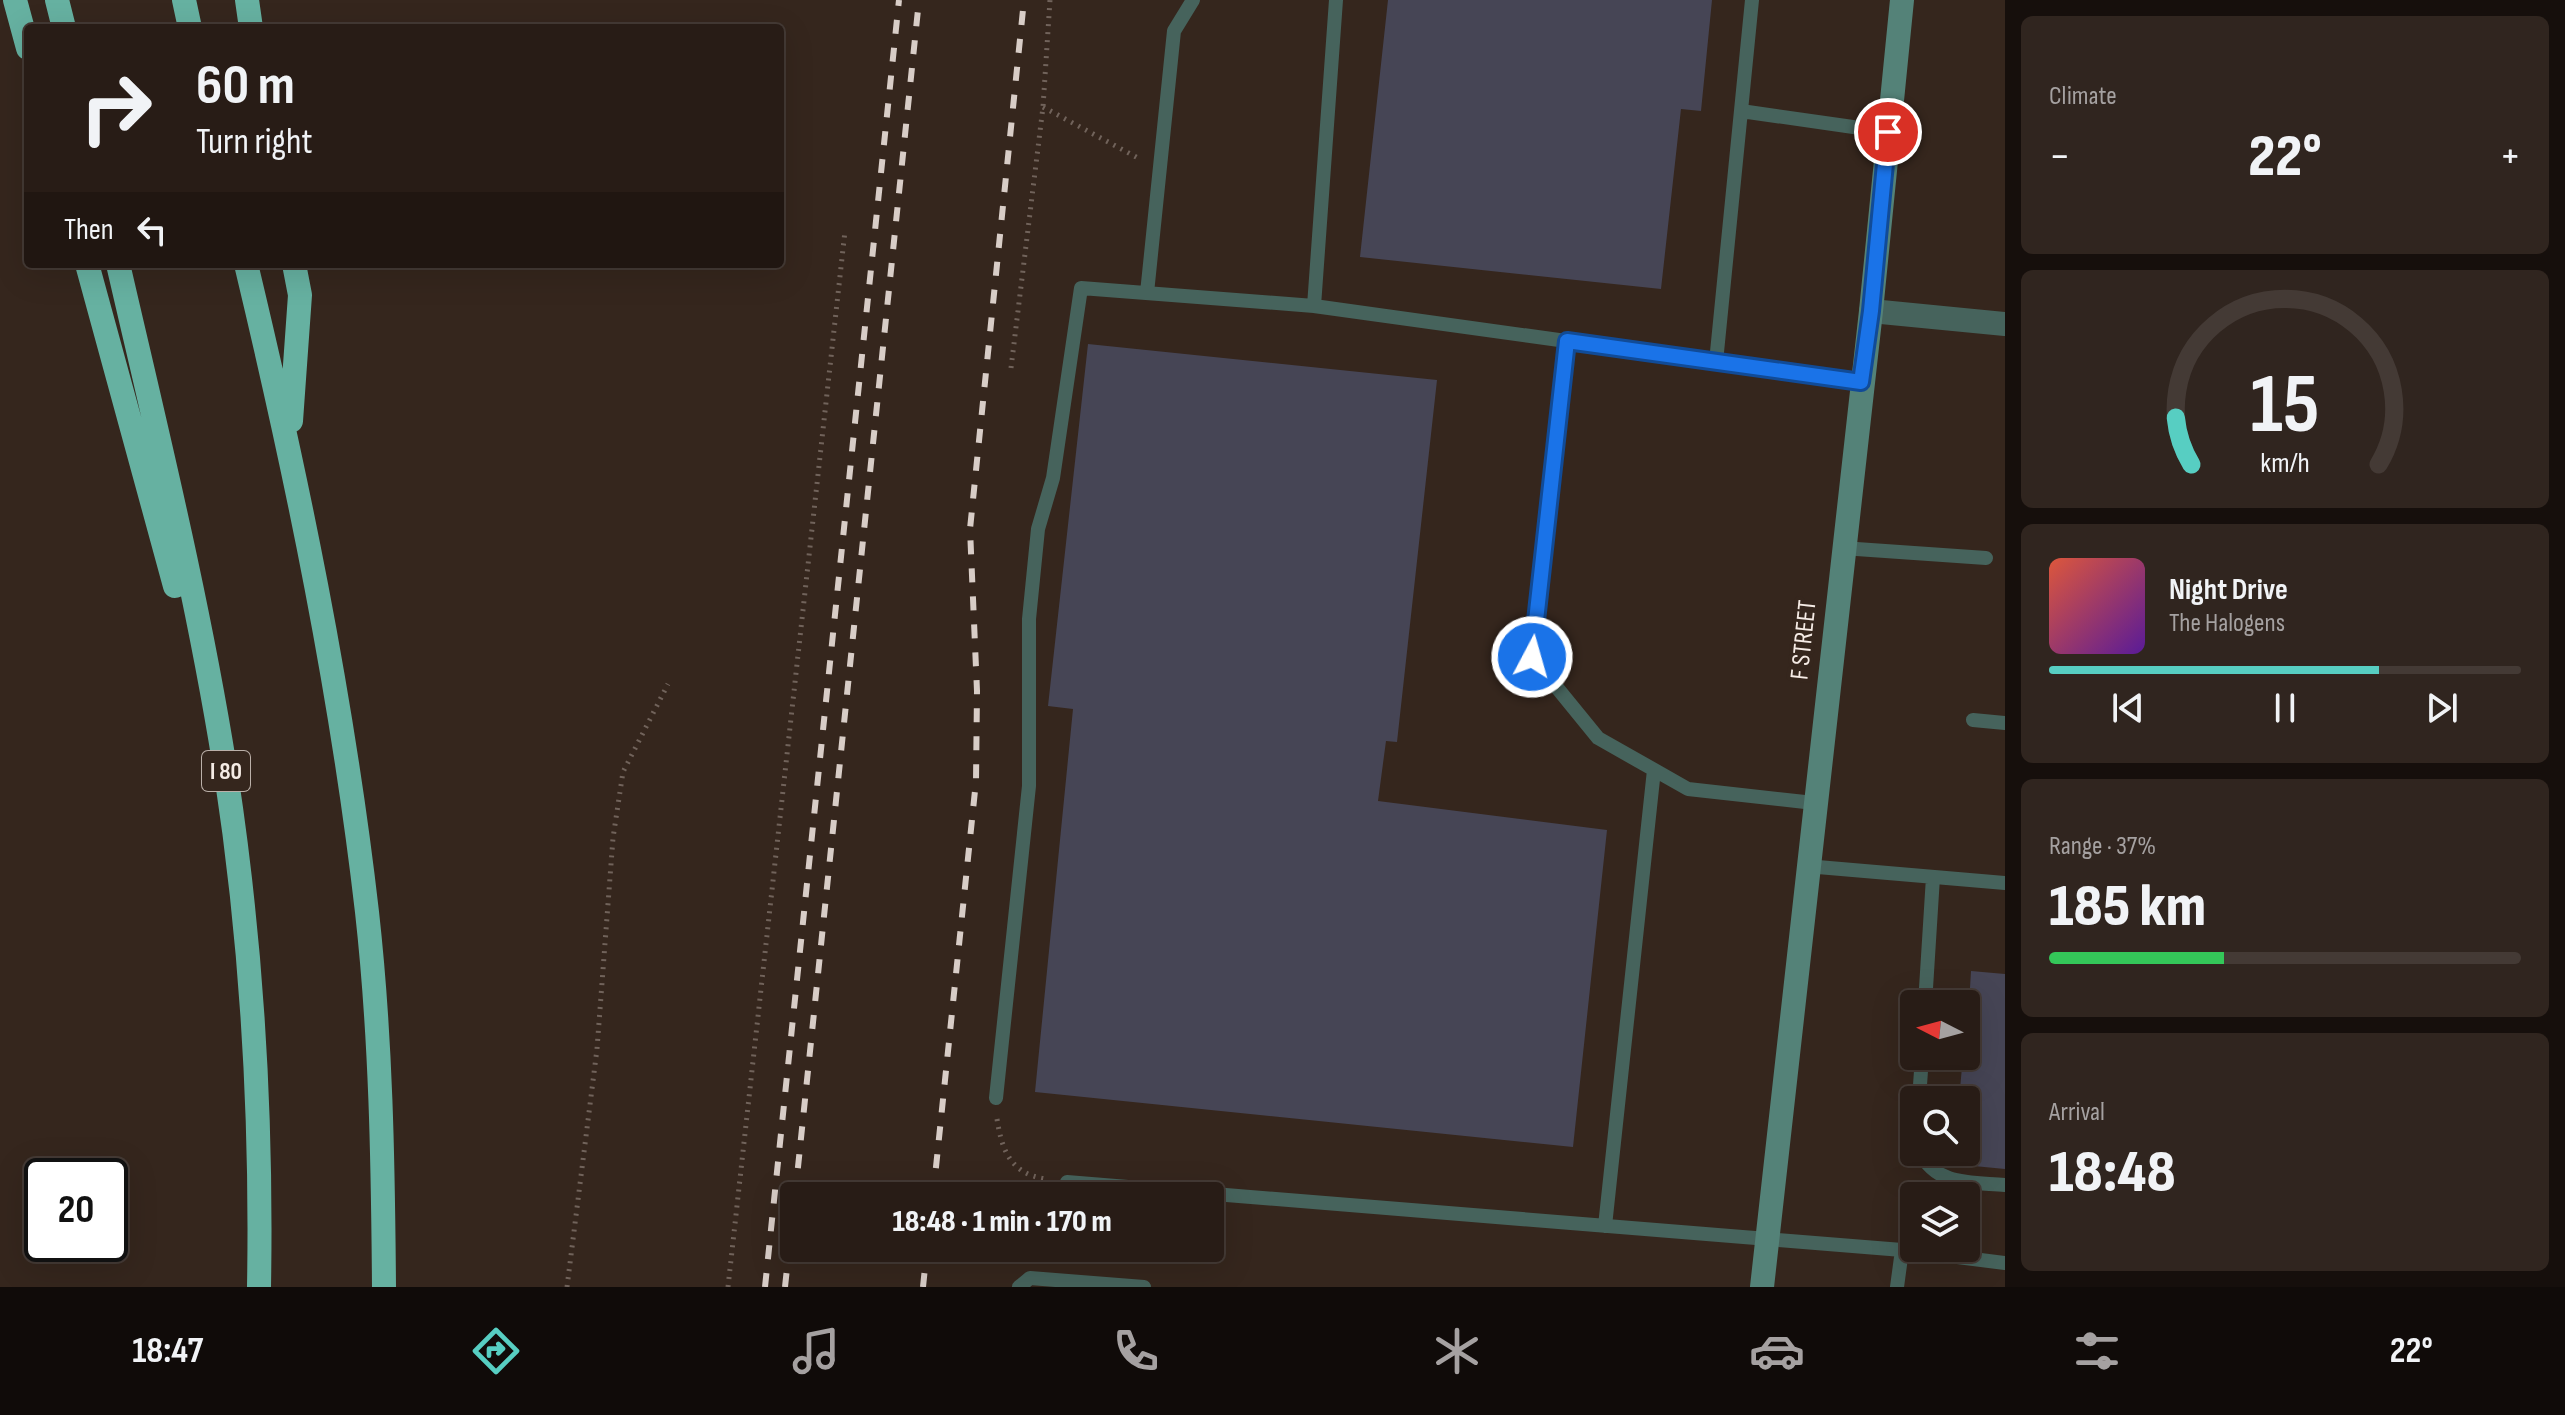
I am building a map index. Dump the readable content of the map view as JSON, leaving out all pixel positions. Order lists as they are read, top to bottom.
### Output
{
  "streets": {
    "highway": ["I 80"],
    "street": ["F STREET"]
  },
  "north": "left",
  "page": {
    "tile": [
      "Climate",
      ["Range · 37%", "185 km"],
      ["Arrival", "18:48"]
    ],
    "turn": ["60 m", "Turn right"],
    "heat": ["−", "22°", "+"],
    "then": "Then",
    "song": ["Night Drive", "The Halogens"],
    "limit": "20",
    "trip": "18:48 · 1 min · 170 m",
    "tabs": ["18:47", "22°"],
    "gauge": ["15", "km/h"]
  }
}
